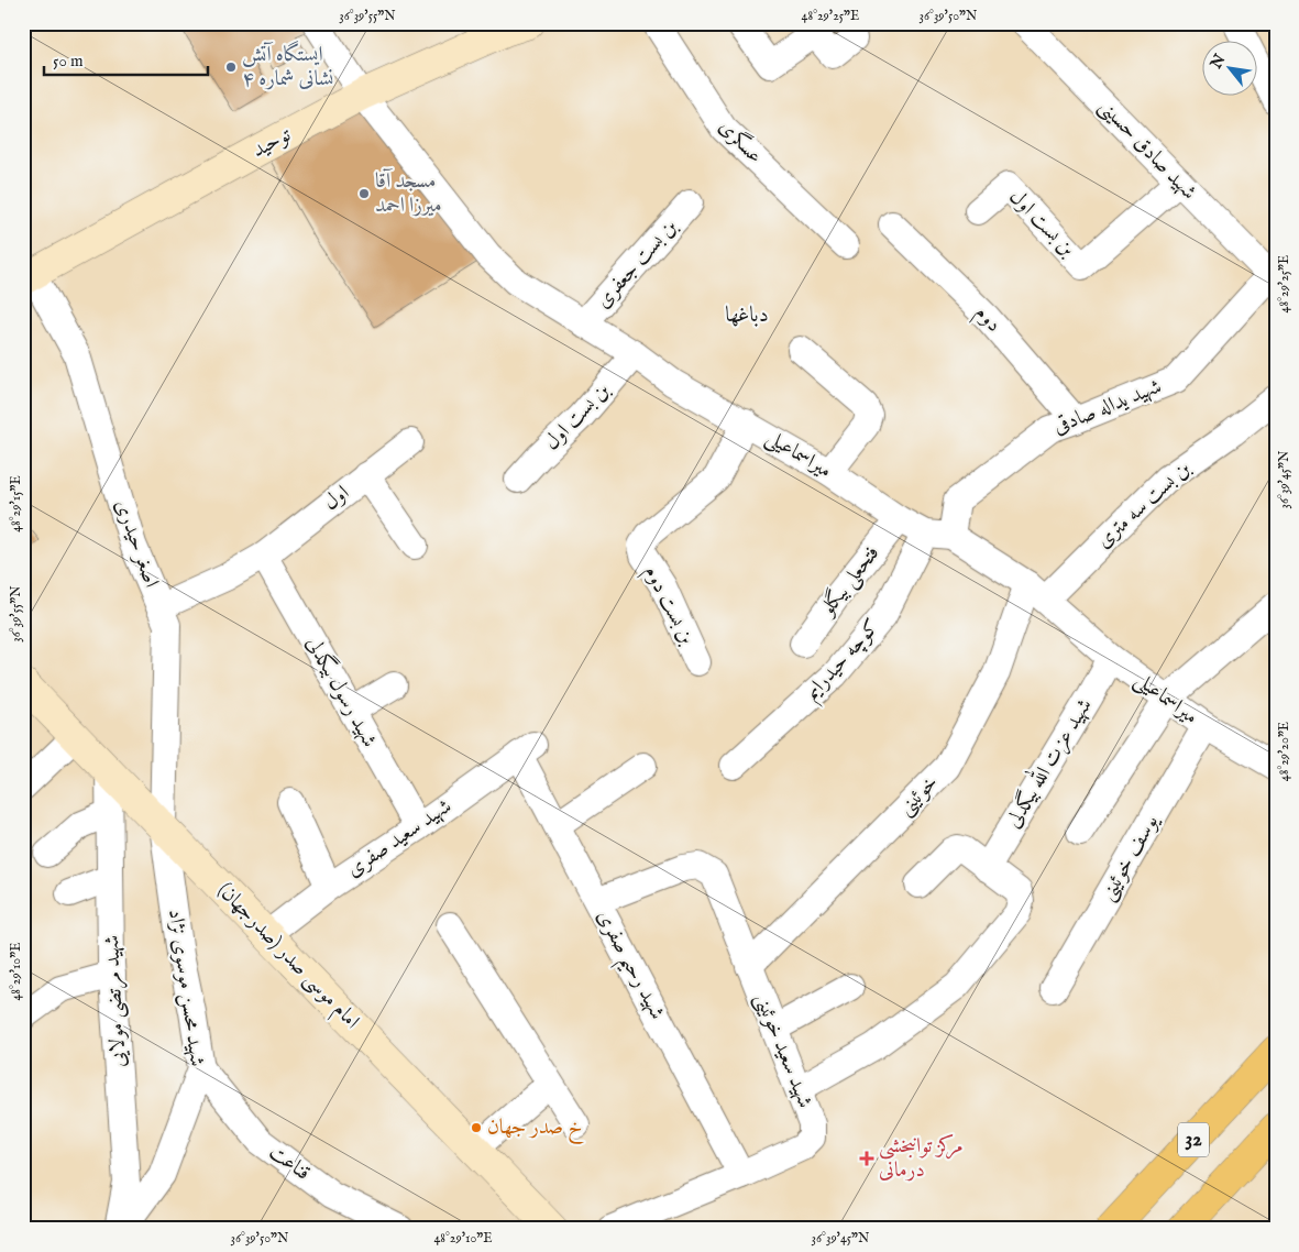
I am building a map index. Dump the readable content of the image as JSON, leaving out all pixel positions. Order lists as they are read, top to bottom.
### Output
{
  "streets": {
    "highway": ["32"],
    "main road": ["توحید", "(صدرجهان) امام موسی صدر"],
    "street": [
      "عسگری",
      "شهید صادق حسینی",
      "بن بست اول",
      "بن بست جعفری",
      "دوم",
      "شهید یداله صادقی",
      "میراسماعیلی",
      "اول",
      "بن بست سه متری",
      "اصغر حیدری",
      "فتحعلی بیگلو",
      "بن بست دوم",
      "کوچه حیدرایم",
      "شهید رسول بیگدلی",
      "شهید عزت الله بیگدلی",
      "خوئینی",
      "شهید سعید صفری",
      "یوسف خوئینی",
      "شهید رحیم صفری",
      "شهید محسن موسوی نژاد",
      "شهید مرتضی مولایی",
      "شهید سعید خوئینی",
      "قناعت"
    ]
  },
  "crossings": [
    ["توحید", "میراسماعیلی"],
    ["توحید", "اصغر حیدری"],
    ["شهید صادق حسینی", "بن بست اول"],
    ["شهید صادق حسینی", "شهید یداله صادقی"],
    ["بن بست اول", "میراسماعیلی"],
    ["بن بست جعفری", "میراسماعیلی"],
    ["دوم", "شهید یداله صادقی"],
    ["شهید یداله صادقی", "میراسماعیلی"],
    ["میراسماعیلی", "بن بست سه متری"],
    ["میراسماعیلی", "فتحعلی بیگلو"],
    ["میراسماعیلی", "بن بست دوم"],
    ["میراسماعیلی", "کوچه حیدرایم"],
    ["میراسماعیلی", "شهید عزت الله بیگدلی"],
    ["میراسماعیلی", "خوئینی"],
    ["میراسماعیلی", "یوسف خوئینی"],
    ["اول", "اصغر حیدری"],
    ["اول", "شهید رسول بیگدلی"],
    ["بن بست سه متری", "خوئینی"],
    ["اصغر حیدری", "(صدرجهان) امام موسی صدر"],
    ["اصغر حیدری", "شهید محسن موسوی نژاد"],
    ["شهید رسول بیگدلی", "شهید سعید صفری"],
    ["خوئینی", "شهید سعید خوئینی"],
    ["شهید سعید صفری", "(صدرجهان) امام موسی صدر"],
    ["شهید سعید صفری", "شهید رحیم صفری"],
    ["(صدرجهان) امام موسی صدر", "شهید محسن موسوی نژاد"],
    ["(صدرجهان) امام موسی صدر", "شهید مرتضی مولایی"],
    ["شهید رحیم صفری", "شهید سعید خوئینی"],
    ["شهید محسن موسوی نژاد", "قناعت"]
  ],
  "districts": ["دباغها"],
  "places": {
    "other": ["ایستگاه آتش نشانی شماره ۴", "مسجد آقا میرزا احمد", "خ صدر جهان"],
    "health": ["مرکز توانبخشی درمانی"]
  },
  "scale_bar": "50 m",
  "north": "top left",
  "coordinates": [
    "36°39'55\"N",
    "48°29'25\"E",
    "36°39'50\"N",
    "36°39'45\"N",
    "48°29'15\"E",
    "48°29'20\"E",
    "48°29'10\"E"
  ]
}
